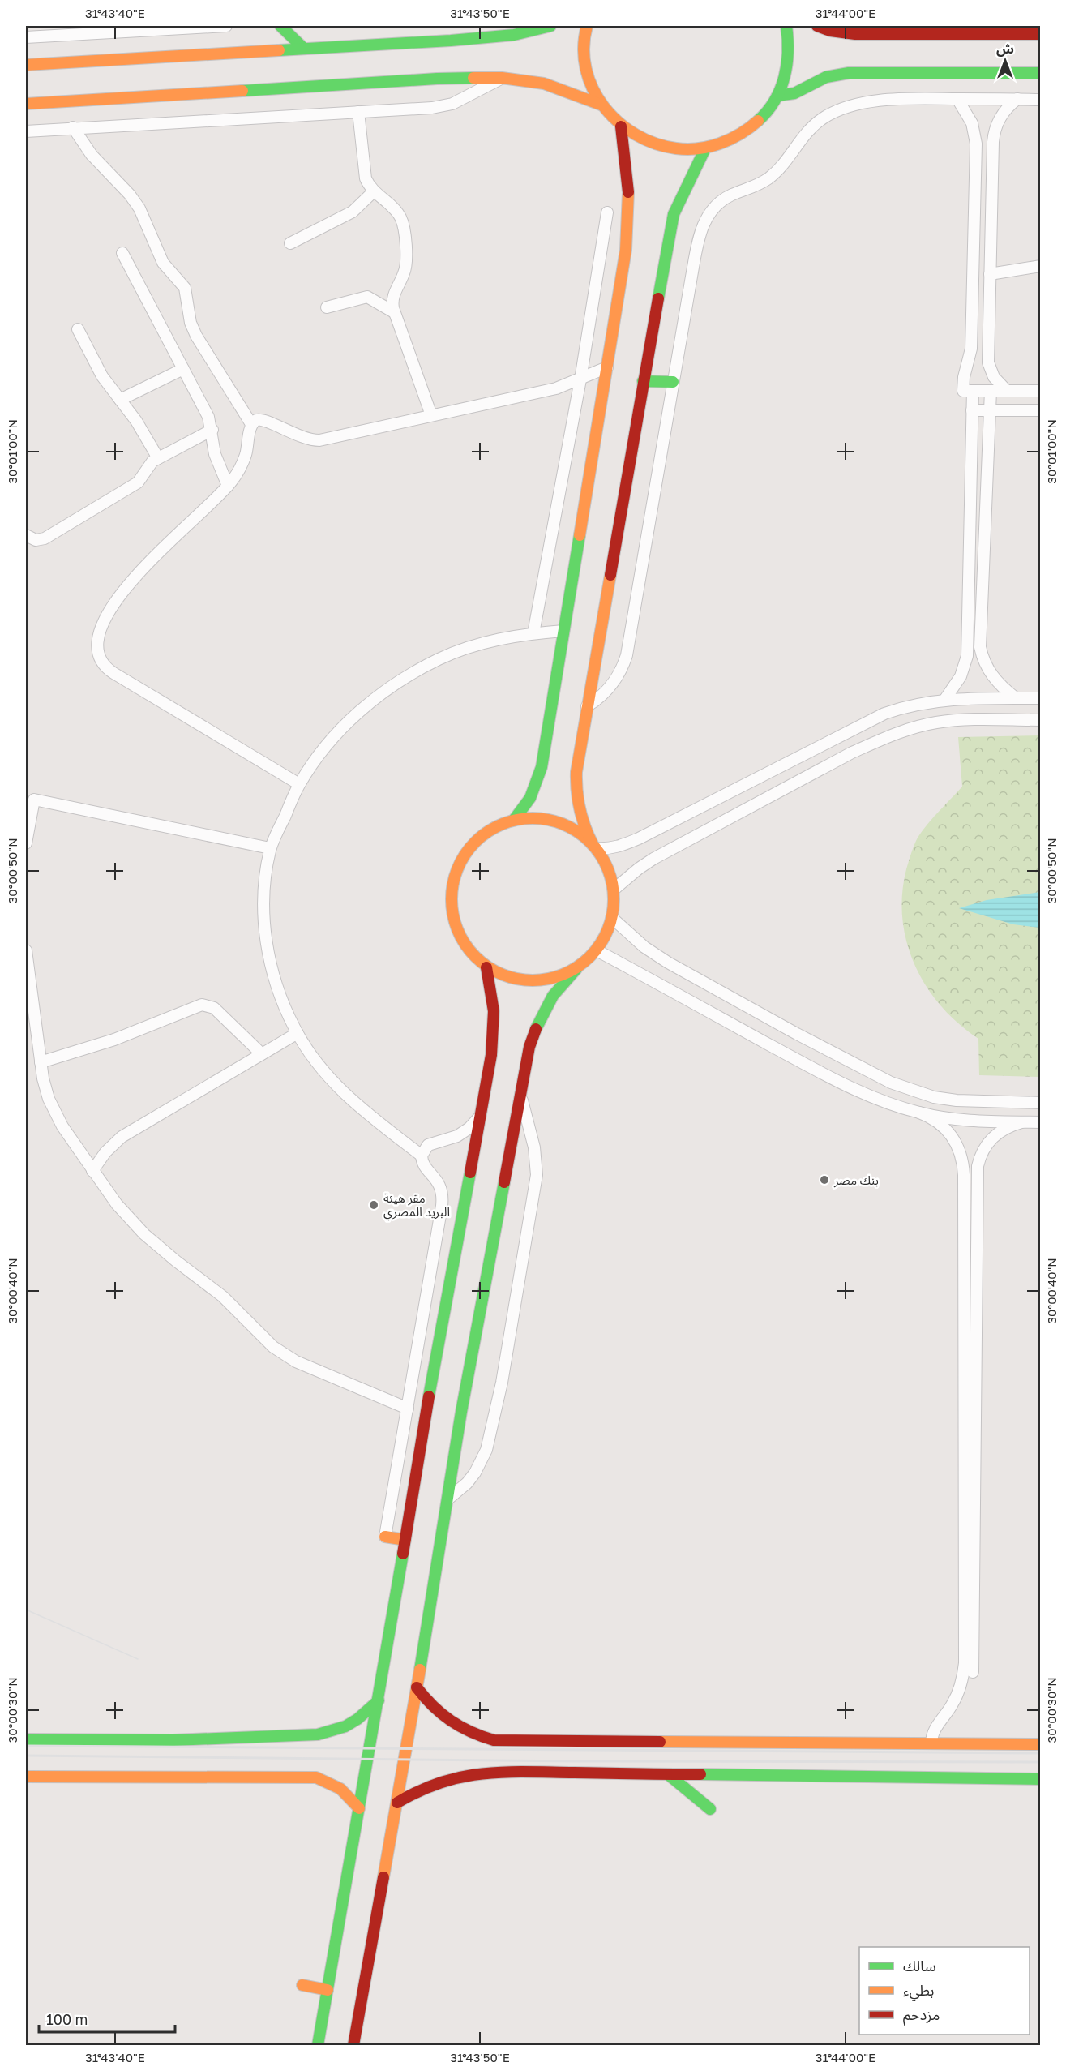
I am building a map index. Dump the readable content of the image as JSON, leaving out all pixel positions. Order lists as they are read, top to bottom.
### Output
{
  "places": ["بنك مصر", "مقر هيئة البريد المصري"],
  "legend": ["سالك", "بطيء", "مزدحم"],
  "scale_bar": "100 m",
  "north": "top",
  "coordinates": [
    "31°43'40\"E",
    "31°43'50\"E",
    "31°44'00\"E",
    "30°01'00\"N",
    "30°00'50\"N",
    "30°00'40\"N",
    "30°00'30\"N"
  ]
}
